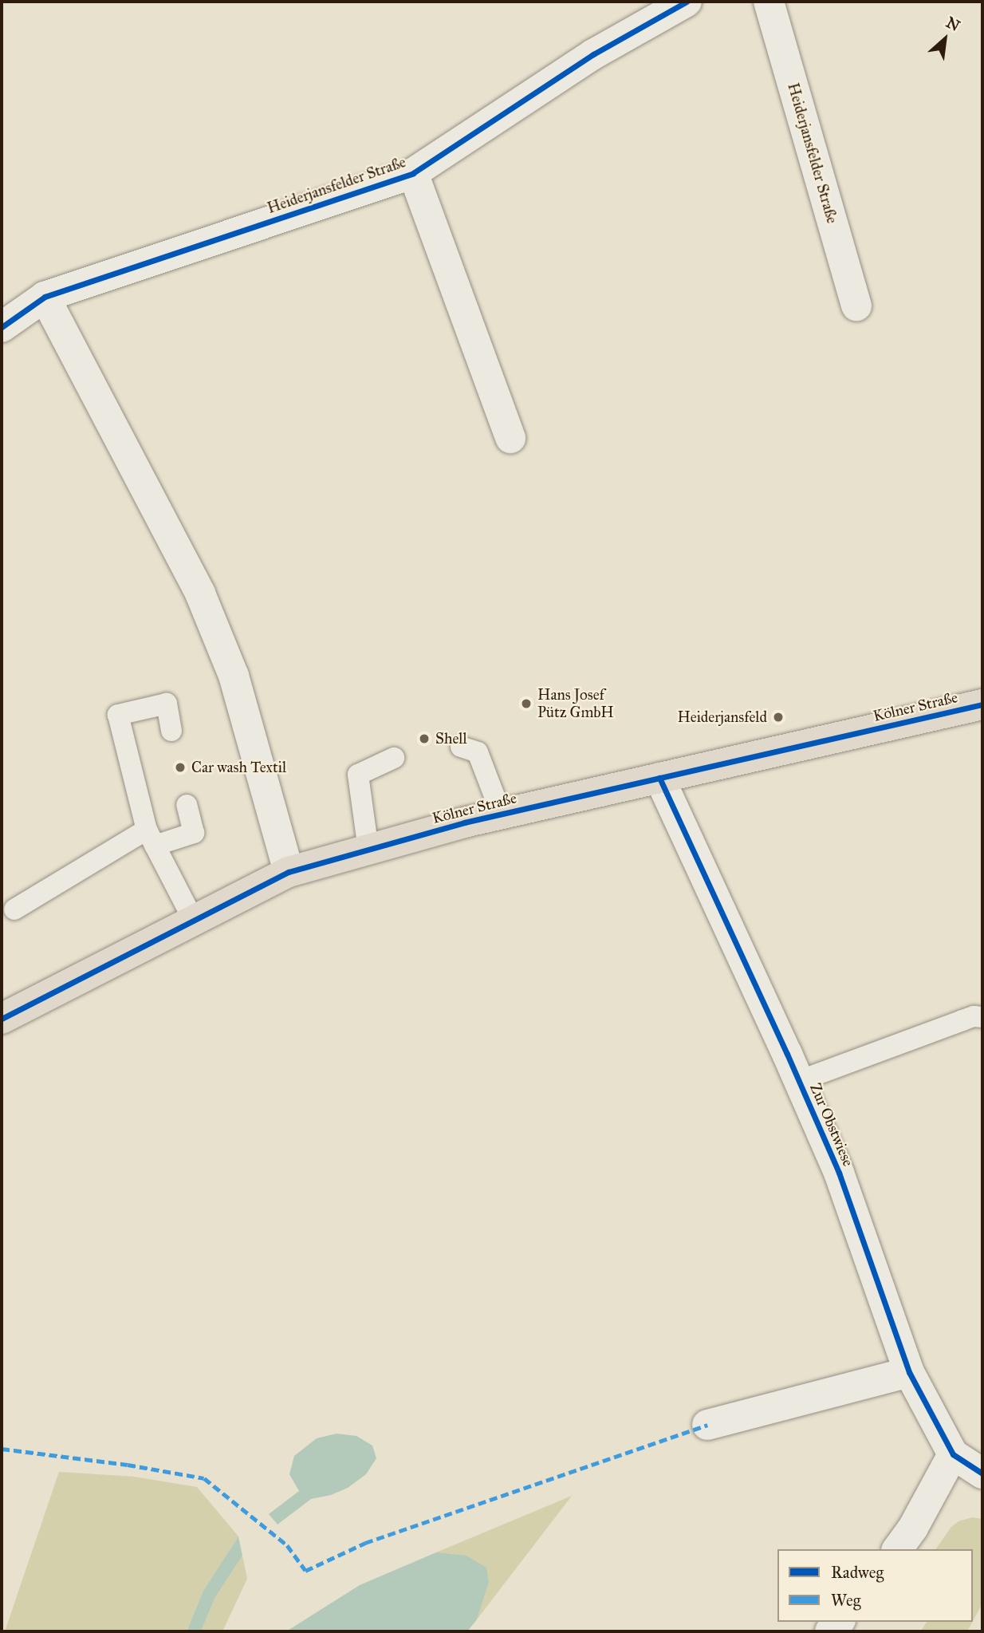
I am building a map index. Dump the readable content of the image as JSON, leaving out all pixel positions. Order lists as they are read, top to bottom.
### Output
{
  "streets": {
    "main road": ["Kölner Straße"],
    "street": ["Heiderjansfelder Straße", "Zur Obstwiese"]
  },
  "crossings": [
    ["Kölner Straße", "Zur Obstwiese"]
  ],
  "places": [
    "Hans Josef Pütz GmbH",
    "Heiderjansfeld",
    "Shell",
    "Car wash Textil"
  ],
  "legend": ["Radweg", "Weg"],
  "north": "top right"
}
